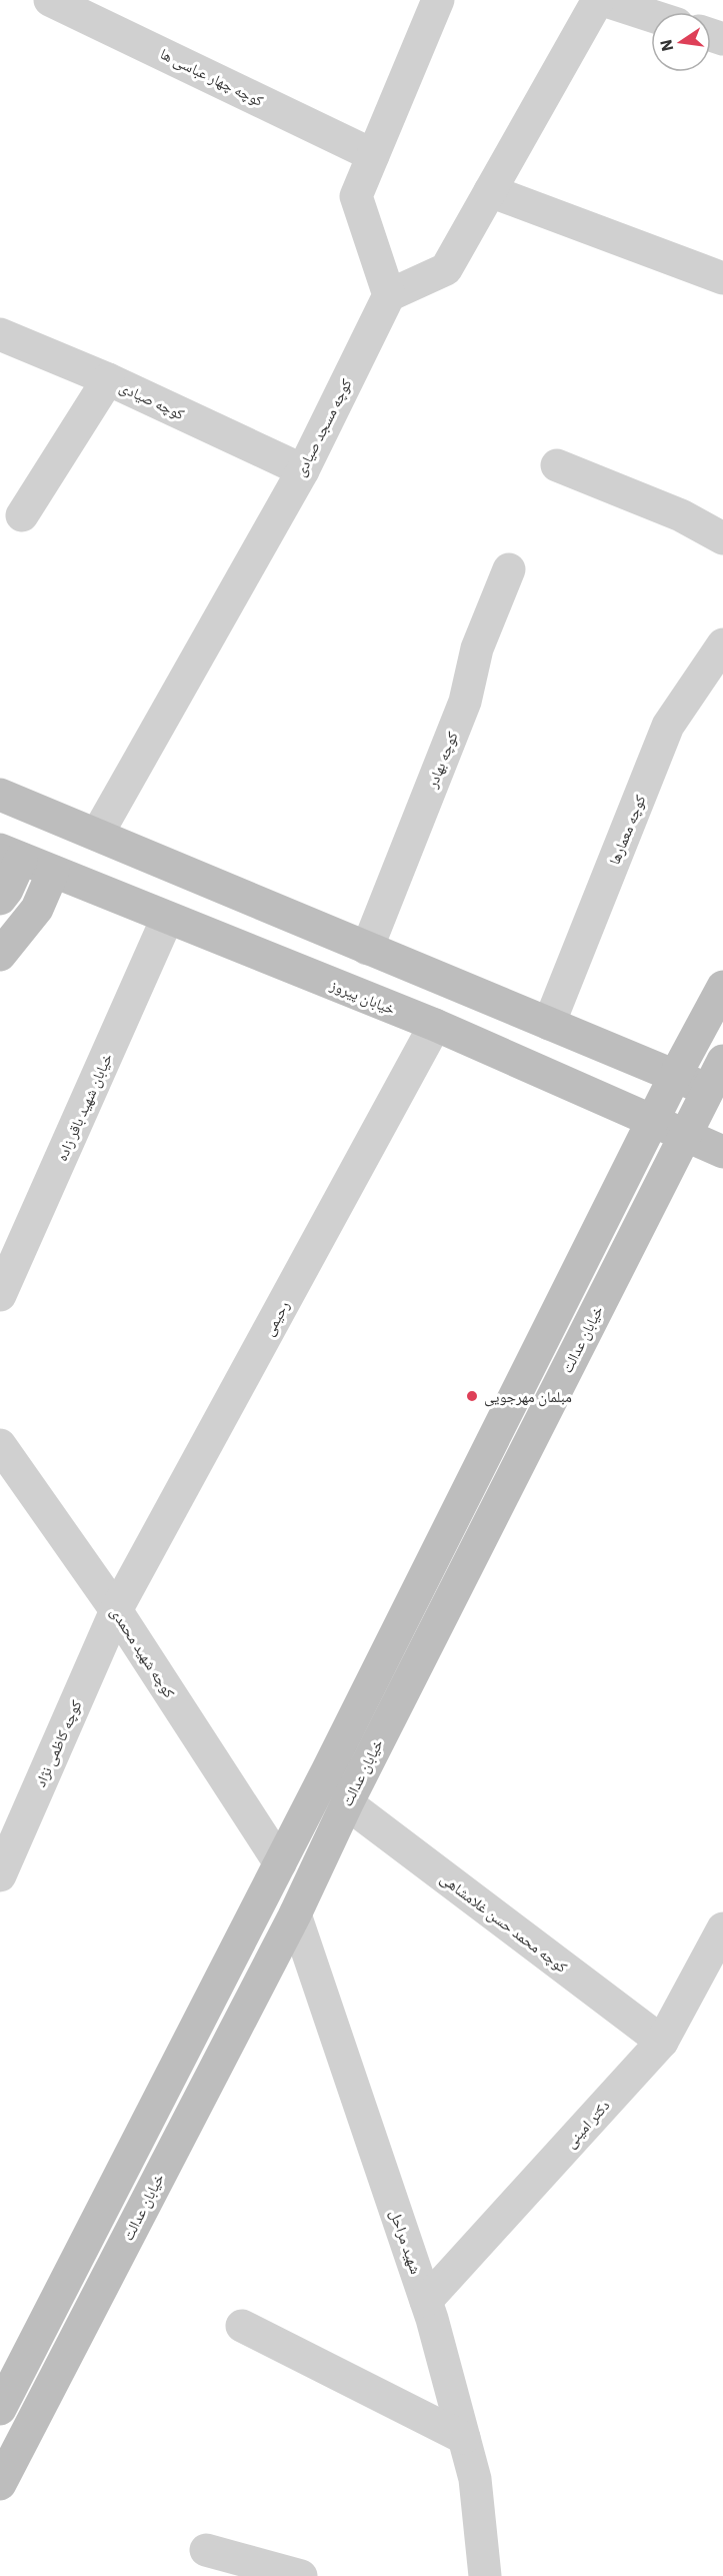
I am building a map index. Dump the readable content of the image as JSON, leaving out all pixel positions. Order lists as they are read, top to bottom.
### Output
{
  "streets": {
    "main road": ["خیابان پیروز", "خیابان عدالت"],
    "street": [
      "کوچه چهار عباسی ها",
      "کوچه صیادی",
      "کوچه مسجد صیادی",
      "کوچه بهادر",
      "کوچه معمارها",
      "خیابان شهید باقر زاده",
      "رحیمی",
      "کوچه شهید محمدی",
      "کوچه کاظمی نژاد",
      "کوچه محمد حسن غلامشاهی",
      "دکتر امینی",
      "شهید مراحل"
    ]
  },
  "crossings": [
    ["کوچه صیادی", "کوچه مسجد صیادی"],
    ["خیابان پیروز", "خیابان شهید باقر زاده"],
    ["خیابان پیروز", "رحیمی"],
    ["خیابان پیروز", "خیابان عدالت"],
    ["رحیمی", "کوچه شهید محمدی"],
    ["رحیمی", "کوچه کاظمی نژاد"],
    ["خیابان عدالت", "کوچه شهید محمدی"],
    ["خیابان عدالت", "کوچه محمد حسن غلامشاهی"],
    ["خیابان عدالت", "شهید مراحل"],
    ["کوچه شهید محمدی", "کوچه کاظمی نژاد"],
    ["کوچه محمد حسن غلامشاهی", "دکتر امینی"],
    ["دکتر امینی", "شهید مراحل"]
  ],
  "places": ["مبلمان مهرجویی"],
  "north": "left"
}
